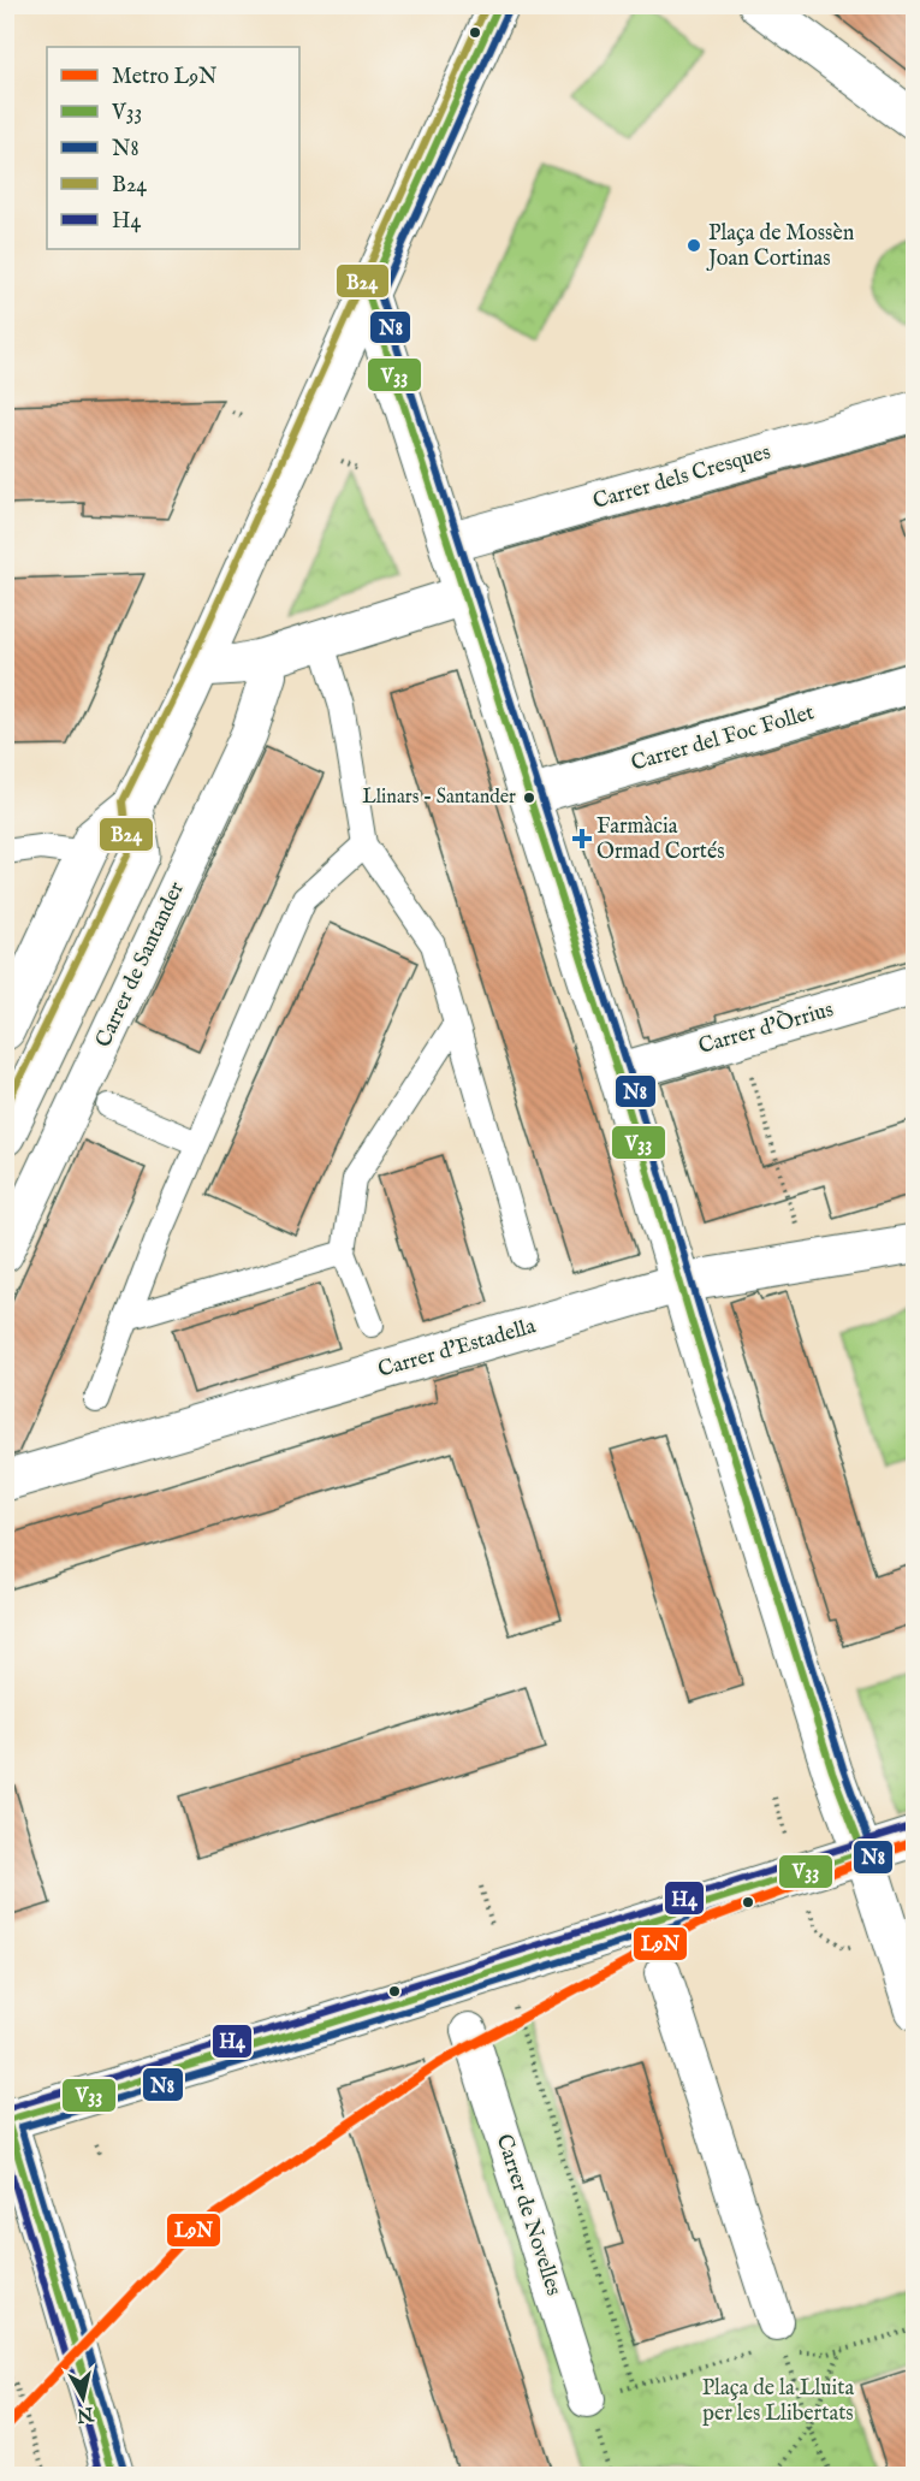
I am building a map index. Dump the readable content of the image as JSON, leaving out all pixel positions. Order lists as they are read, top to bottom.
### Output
{
  "streets": {
    "street": [
      "Carrer dels Cresques",
      "Carrer del Foc Follet",
      "Carrer de Santander",
      "Carrer d'Òrrius",
      "Carrer d'Estadella",
      "Carrer de Novelles"
    ]
  },
  "parks": ["Plaça de la Lluita per les Llibertats"],
  "places": {
    "other": ["Plaça de Mossèn Joan Cortinas", "Llinars - Santander"],
    "health": ["Farmàcia Ormad Cortés"]
  },
  "lines": [
    "transit line V33",
    "transit line B24",
    "transit line N8",
    "transit line H4",
    "metro line L9N"
  ],
  "legend": [
    "Metro L9N",
    "V33",
    "N8",
    "B24",
    "H4"
  ],
  "north": "bottom"
}
